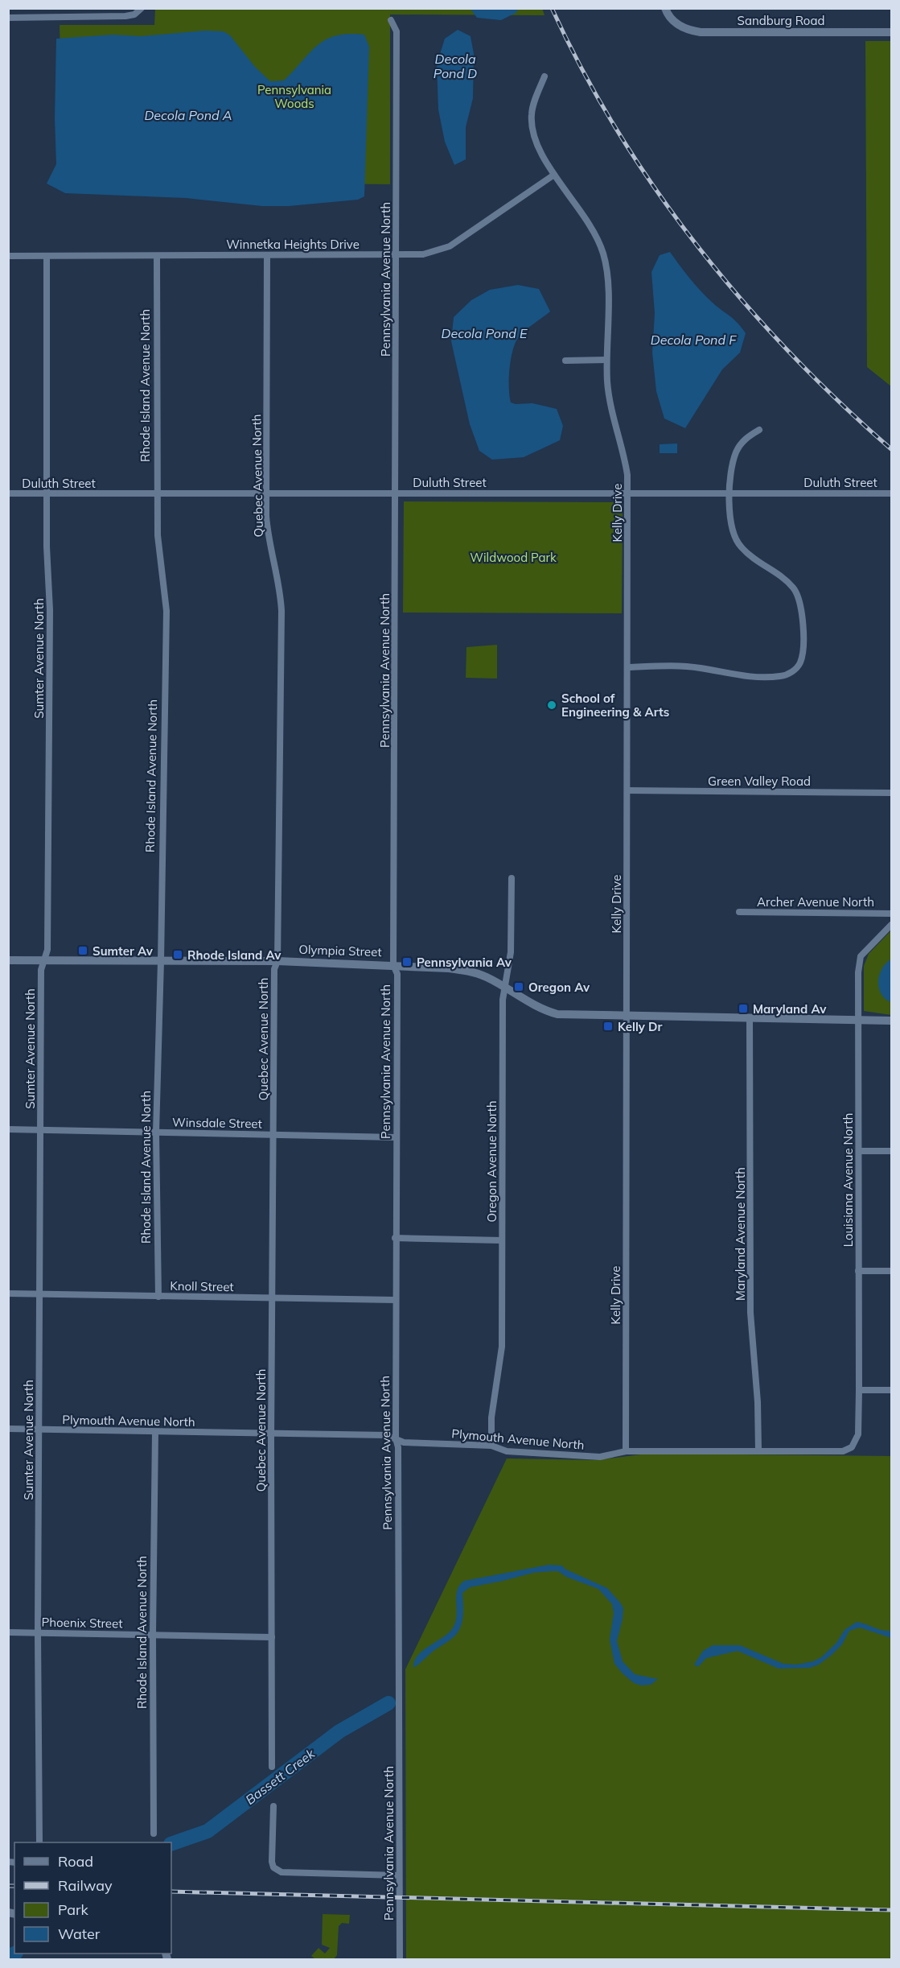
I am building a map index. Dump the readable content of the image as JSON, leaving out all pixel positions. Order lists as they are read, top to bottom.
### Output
{
  "streets": {
    "street": [
      "Sandburg Road",
      "Winnetka Heights Drive",
      "Pennsylvania Avenue North",
      "Rhode Island Avenue North",
      "Quebec Avenue North",
      "Duluth Street",
      "Kelly Drive",
      "Sumter Avenue North",
      "Green Valley Road",
      "Archer Avenue North",
      "Olympia Street",
      "Winsdale Street",
      "Oregon Avenue North",
      "Louisiana Avenue North",
      "Maryland Avenue North",
      "Knoll Street",
      "Plymouth Avenue North",
      "Phoenix Street"
    ]
  },
  "crossings": [
    ["Winnetka Heights Drive", "Pennsylvania Avenue North"],
    ["Winnetka Heights Drive", "Rhode Island Avenue North"],
    ["Winnetka Heights Drive", "Quebec Avenue North"],
    ["Winnetka Heights Drive", "Kelly Drive"],
    ["Winnetka Heights Drive", "Sumter Avenue North"],
    ["Pennsylvania Avenue North", "Duluth Street"],
    ["Pennsylvania Avenue North", "Olympia Street"],
    ["Pennsylvania Avenue North", "Winsdale Street"],
    ["Pennsylvania Avenue North", "Knoll Street"],
    ["Pennsylvania Avenue North", "Plymouth Avenue North"],
    ["Rhode Island Avenue North", "Duluth Street"],
    ["Rhode Island Avenue North", "Olympia Street"],
    ["Rhode Island Avenue North", "Winsdale Street"],
    ["Rhode Island Avenue North", "Knoll Street"],
    ["Rhode Island Avenue North", "Plymouth Avenue North"],
    ["Rhode Island Avenue North", "Phoenix Street"],
    ["Quebec Avenue North", "Duluth Street"],
    ["Quebec Avenue North", "Olympia Street"],
    ["Quebec Avenue North", "Winsdale Street"],
    ["Quebec Avenue North", "Knoll Street"],
    ["Quebec Avenue North", "Plymouth Avenue North"],
    ["Quebec Avenue North", "Phoenix Street"],
    ["Duluth Street", "Kelly Drive"],
    ["Duluth Street", "Sumter Avenue North"],
    ["Kelly Drive", "Green Valley Road"],
    ["Kelly Drive", "Olympia Street"],
    ["Kelly Drive", "Plymouth Avenue North"],
    ["Sumter Avenue North", "Olympia Street"],
    ["Sumter Avenue North", "Winsdale Street"],
    ["Sumter Avenue North", "Knoll Street"],
    ["Sumter Avenue North", "Plymouth Avenue North"],
    ["Sumter Avenue North", "Phoenix Street"],
    ["Olympia Street", "Oregon Avenue North"],
    ["Olympia Street", "Louisiana Avenue North"],
    ["Olympia Street", "Maryland Avenue North"],
    ["Oregon Avenue North", "Plymouth Avenue North"],
    ["Louisiana Avenue North", "Plymouth Avenue North"],
    ["Maryland Avenue North", "Plymouth Avenue North"]
  ],
  "water": [
    "Decola Pond D",
    "Decola Pond A",
    "Decola Pond E",
    "Decola Pond F",
    "Bassett Creek"
  ],
  "parks": ["Pennsylvania Woods", "Wildwood Park"],
  "places": {
    "other": ["School of Engineering & Arts"],
    "transit": [
      "Sumter Av",
      "Rhode Island Av",
      "Pennsylvania Av",
      "Oregon Av",
      "Maryland Av",
      "Kelly Dr"
    ]
  },
  "legend": [
    "Road",
    "Railway",
    "Park",
    "Water"
  ]
}
